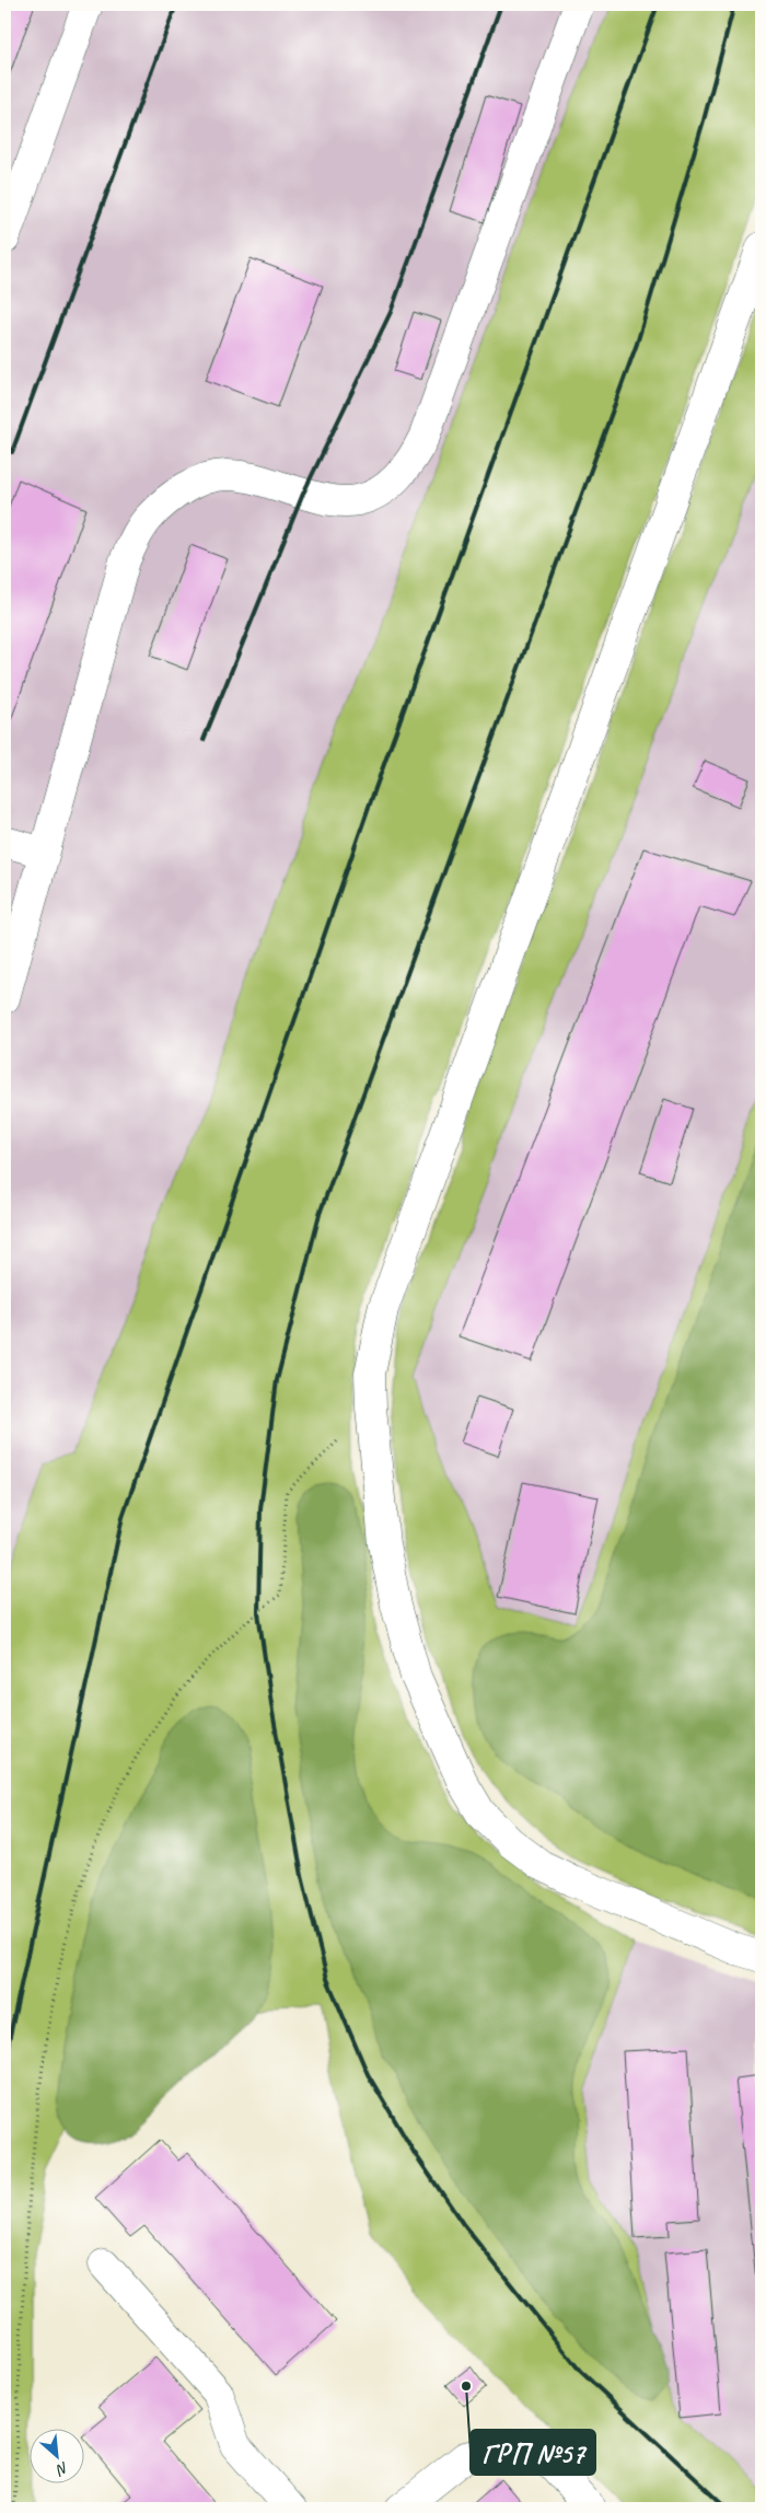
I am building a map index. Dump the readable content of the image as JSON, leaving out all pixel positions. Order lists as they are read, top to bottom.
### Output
{
  "places": ["ГРП №57"],
  "north": "bottom right"
}
